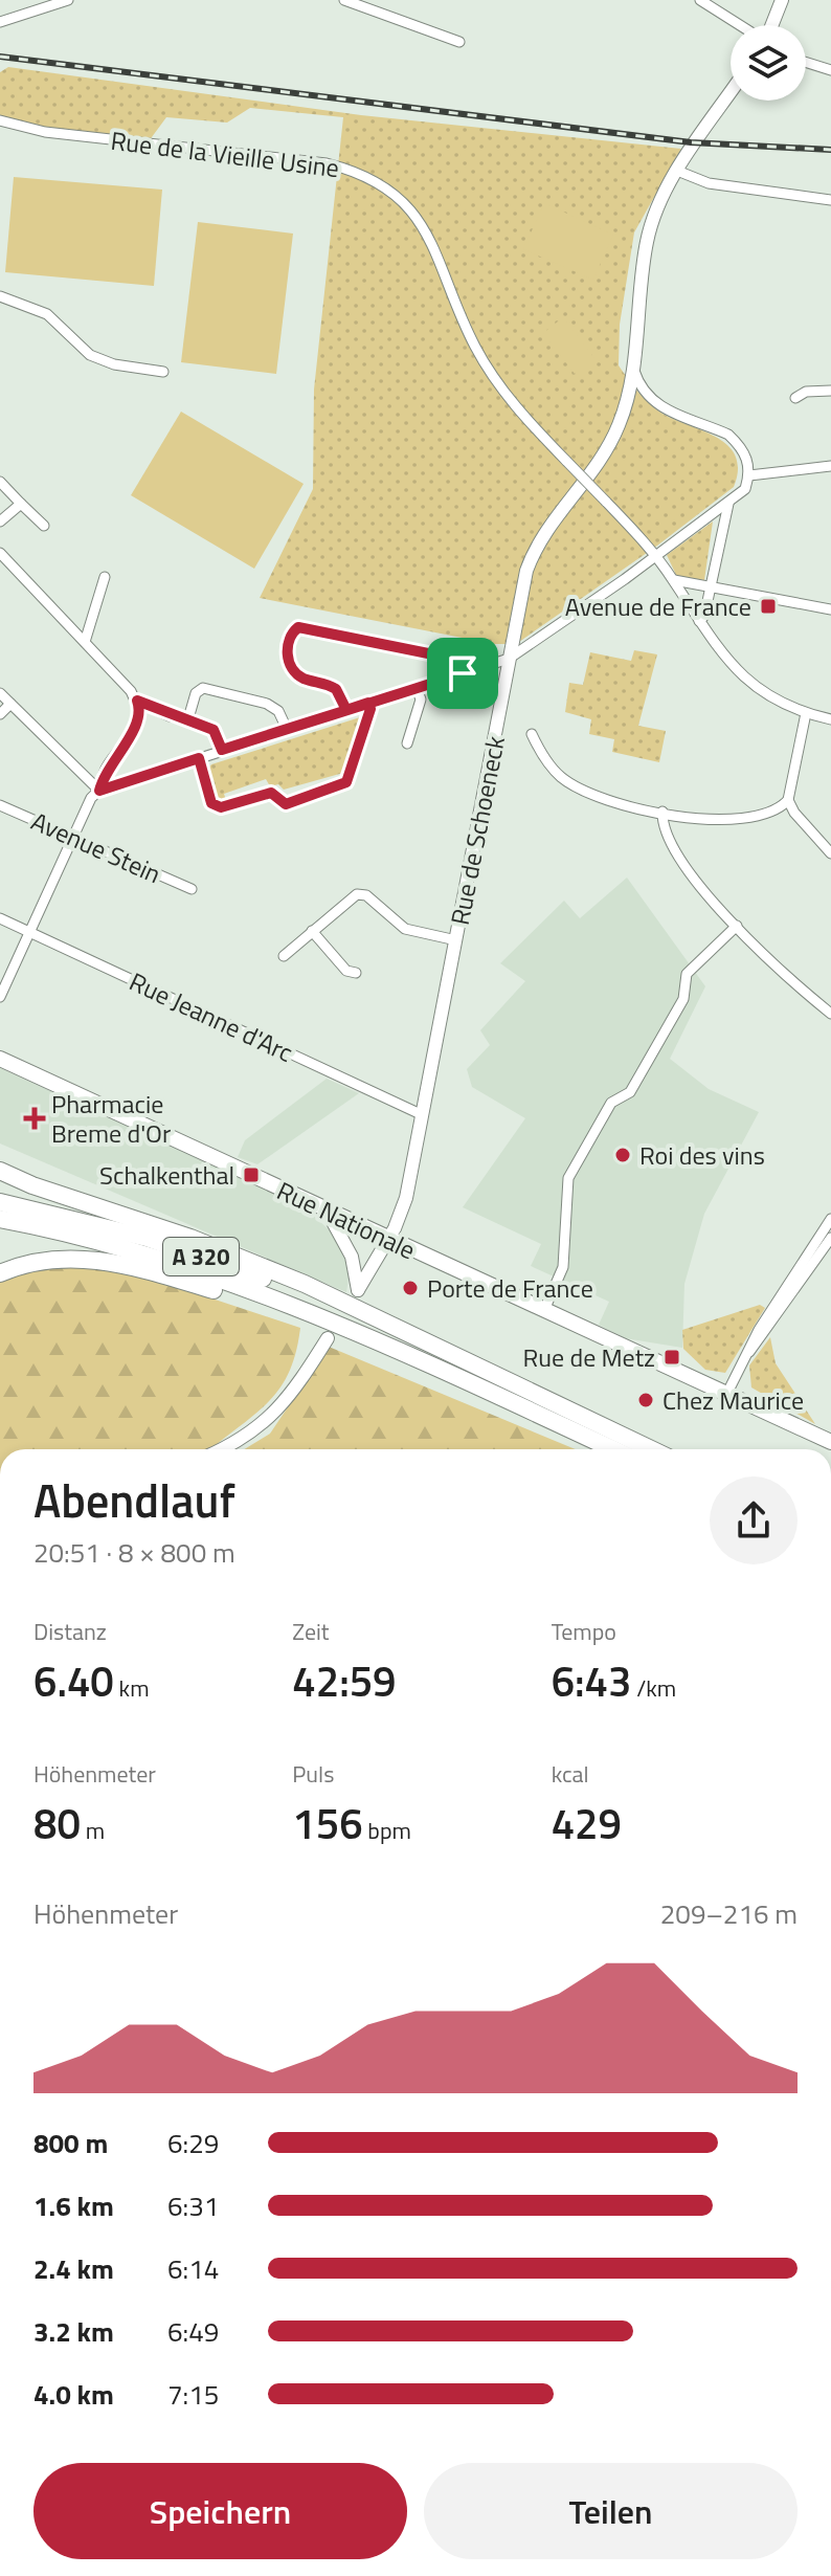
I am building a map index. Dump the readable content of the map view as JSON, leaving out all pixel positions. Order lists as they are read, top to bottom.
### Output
{
  "streets": {
    "highway": ["A 320"],
    "main road": ["Rue de Schoeneck", "Rue Nationale"],
    "street": ["Rue de la Vieille Usine", "Avenue Stein", "Rue Jeanne d'Arc"]
  },
  "crossings": [
    ["Rue de Schoeneck", "Rue Jeanne d'Arc"],
    ["Rue de Schoeneck", "Rue Nationale"]
  ],
  "places": {
    "transit": ["Avenue de France", "Schalkenthal", "Rue de Metz"],
    "health": ["Pharmacie Breme d'Or"],
    "other": ["Roi des vins", "Porte de France", "Chez Maurice"]
  },
  "page": {
    "heading": ["Abendlauf", "20:51 · 8 × 800 m"],
    "stats": [
      ["Distanz", "6.40 km"],
      ["Zeit", "42:59"],
      ["Tempo", "6:43 /km"],
      ["Höhenmeter", "80 m"],
      ["Puls", "156 bpm"],
      ["kcal", "429"]
    ],
    "chart": ["Höhenmeter", "209–216 m"],
    "list": [
      {
        "name": "800 m",
        "note": "6:29"
      },
      {
        "name": "1.6 km",
        "note": "6:31"
      },
      {
        "name": "2.4 km",
        "note": "6:14"
      },
      {
        "name": "3.2 km",
        "note": "6:49"
      },
      {
        "name": "4.0 km",
        "note": "7:15"
      }
    ],
    "buttons": ["Speichern", "Teilen"]
  }
}
